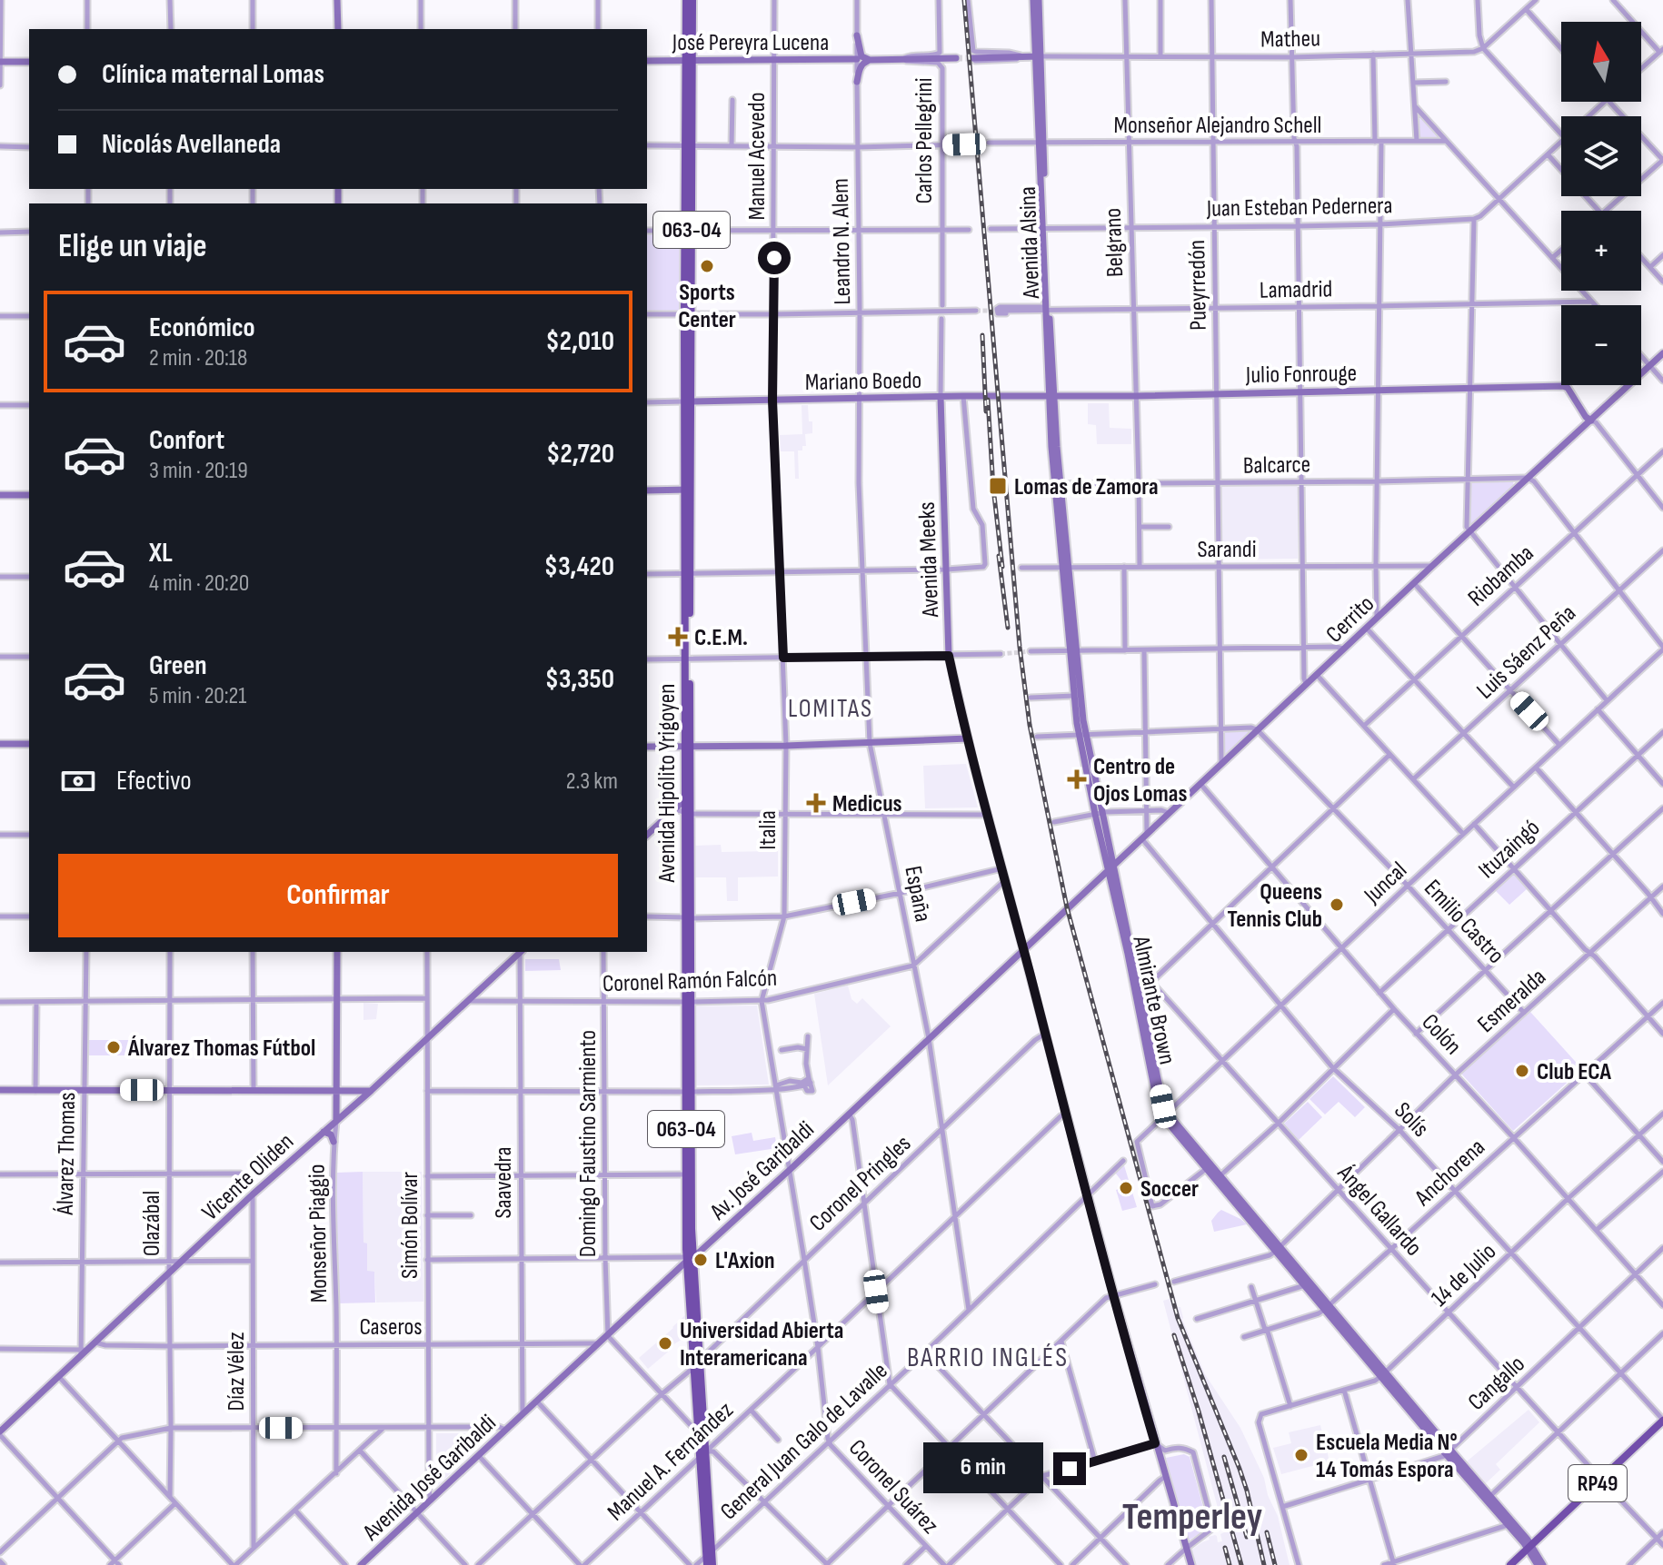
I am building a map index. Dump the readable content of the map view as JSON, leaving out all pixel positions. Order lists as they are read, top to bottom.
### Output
{
  "streets": {
    "main road": ["063-04", "Avenida Hipólito Yrigoyen", "RP49"],
    "street": [
      "Matheu",
      "José Pereyra Lucena",
      "Monseñor Alejandro Schell",
      "Carlos Pellegrini",
      "Manuel Acevedo",
      "Juan Esteban Pedernera",
      "Leandro N. Alem",
      "Avenida Alsina",
      "Belgrano",
      "Pueyrredón",
      "Lamadrid",
      "Julio Fonrouge",
      "Mariano Boedo",
      "Balcarce",
      "Sarandi",
      "Avenida Meeks",
      "Riobamba",
      "Cerrito",
      "Luis Sáenz Peña",
      "Italia",
      "Ituzaingó",
      "Juncal",
      "España",
      "Emilio Castro",
      "Coronel Ramón Falcón",
      "Almirante Brown",
      "Esmeralda",
      "Colón",
      "Solís",
      "Domingo Faustino Sarmiento",
      "Álvarez Thomas",
      "Av. José Garibaldi",
      "Anchorena",
      "Vicente Oliden",
      "Saavedra",
      "Coronel Pringles",
      "Ángel Gallardo",
      "Olazábal",
      "Simón Bolívar",
      "Monseñor Piaggio",
      "14 de Julio",
      "Caseros",
      "Díaz Vélez",
      "Cangallo",
      "General Juan Galo de Lavalle",
      "Manuel A. Fernández",
      "Avenida José Garibaldi",
      "Coronel Suárez"
    ]
  },
  "crossings": [
    ["Matheu", "Avenida Alsina"],
    ["Matheu", "Belgrano"],
    ["Matheu", "Pueyrredón"],
    ["José Pereyra Lucena", "Manuel Acevedo"],
    ["José Pereyra Lucena", "Leandro N. Alem"],
    ["José Pereyra Lucena", "Avenida Hipólito Yrigoyen"],
    ["Monseñor Alejandro Schell", "Avenida Alsina"],
    ["Monseñor Alejandro Schell", "Belgrano"],
    ["Monseñor Alejandro Schell", "Pueyrredón"],
    ["Manuel Acevedo", "Mariano Boedo"],
    ["Manuel Acevedo", "Italia"],
    ["Juan Esteban Pedernera", "Avenida Alsina"],
    ["Juan Esteban Pedernera", "Belgrano"],
    ["Juan Esteban Pedernera", "Pueyrredón"],
    ["Leandro N. Alem", "Mariano Boedo"],
    ["Leandro N. Alem", "España"],
    ["Avenida Alsina", "Lamadrid"],
    ["Avenida Alsina", "Julio Fonrouge"],
    ["Avenida Alsina", "Balcarce"],
    ["Avenida Alsina", "Almirante Brown"],
    ["Belgrano", "Lamadrid"],
    ["Belgrano", "Julio Fonrouge"],
    ["Belgrano", "Balcarce"],
    ["Belgrano", "Sarandi"],
    ["Pueyrredón", "Lamadrid"],
    ["Pueyrredón", "Julio Fonrouge"],
    ["Pueyrredón", "Balcarce"],
    ["Pueyrredón", "Sarandi"],
    ["Pueyrredón", "Cerrito"],
    ["Julio Fonrouge", "Mariano Boedo"],
    ["Julio Fonrouge", "Cerrito"],
    ["Mariano Boedo", "Avenida Meeks"],
    ["Mariano Boedo", "Avenida Hipólito Yrigoyen"],
    ["Balcarce", "Cerrito"],
    ["Balcarce", "Almirante Brown"],
    ["Sarandi", "Cerrito"],
    ["Sarandi", "Almirante Brown"],
    ["Avenida Meeks", "Cerrito"],
    ["Avenida Meeks", "Coronel Ramón Falcón"],
    ["Avenida Meeks", "Av. José Garibaldi"],
    ["Avenida Meeks", "Coronel Pringles"],
    ["Avenida Meeks", "General Juan Galo de Lavalle"],
    ["Avenida Meeks", "Manuel A. Fernández"],
    ["Cerrito", "Emilio Castro"],
    ["Cerrito", "Almirante Brown"],
    ["Cerrito", "Colón"],
    ["Cerrito", "Solís"],
    ["Cerrito", "Av. José Garibaldi"],
    ["Avenida Hipólito Yrigoyen", "Coronel Ramón Falcón"],
    ["Avenida Hipólito Yrigoyen", "Av. José Garibaldi"],
    ["Avenida Hipólito Yrigoyen", "Coronel Pringles"],
    ["Avenida Hipólito Yrigoyen", "General Juan Galo de Lavalle"],
    ["Avenida Hipólito Yrigoyen", "Manuel A. Fernández"],
    ["Italia", "Coronel Ramón Falcón"],
    ["Italia", "Av. José Garibaldi"],
    ["Italia", "Coronel Suárez"],
    ["Ituzaingó", "Emilio Castro"],
    ["Ituzaingó", "Colón"],
    ["Juncal", "Emilio Castro"],
    ["Juncal", "Almirante Brown"],
    ["Juncal", "Colón"],
    ["Juncal", "Solís"],
    ["Juncal", "Ángel Gallardo"],
    ["España", "Coronel Ramón Falcón"],
    ["España", "Av. José Garibaldi"],
    ["España", "Coronel Pringles"],
    ["España", "General Juan Galo de Lavalle"],
    ["España", "Manuel A. Fernández"],
    ["Emilio Castro", "Esmeralda"],
    ["Coronel Ramón Falcón", "Domingo Faustino Sarmiento"],
    ["Coronel Ramón Falcón", "Vicente Oliden"],
    ["Coronel Ramón Falcón", "Saavedra"],
    ["Almirante Brown", "Esmeralda"],
    ["Almirante Brown", "Anchorena"],
    ["Almirante Brown", "Ángel Gallardo"],
    ["Almirante Brown", "14 de Julio"],
    ["Almirante Brown", "Cangallo"],
    ["Almirante Brown", "RP49"],
    ["Esmeralda", "Colón"],
    ["Esmeralda", "Solís"],
    ["Esmeralda", "Ángel Gallardo"],
    ["Colón", "Anchorena"],
    ["Colón", "14 de Julio"],
    ["Colón", "Cangallo"],
    ["Solís", "Anchorena"],
    ["Solís", "14 de Julio"],
    ["Solís", "Cangallo"],
    ["Solís", "RP49"],
    ["Domingo Faustino Sarmiento", "Av. José Garibaldi"],
    ["Álvarez Thomas", "Vicente Oliden"],
    ["Av. José Garibaldi", "Saavedra"],
    ["Av. José Garibaldi", "Caseros"],
    ["Av. José Garibaldi", "Avenida José Garibaldi"],
    ["Av. José Garibaldi", "Coronel Suárez"],
    ["Anchorena", "Ángel Gallardo"],
    ["Vicente Oliden", "Olazábal"],
    ["Vicente Oliden", "Simón Bolívar"],
    ["Vicente Oliden", "Monseñor Piaggio"],
    ["Vicente Oliden", "Caseros"],
    ["Vicente Oliden", "Díaz Vélez"],
    ["Saavedra", "Caseros"],
    ["Saavedra", "Avenida José Garibaldi"],
    ["Coronel Pringles", "Coronel Suárez"],
    ["Ángel Gallardo", "14 de Julio"],
    ["Ángel Gallardo", "Cangallo"],
    ["Ángel Gallardo", "RP49"],
    ["Olazábal", "Caseros"],
    ["Simón Bolívar", "Caseros"],
    ["Simón Bolívar", "Avenida José Garibaldi"],
    ["Monseñor Piaggio", "Caseros"],
    ["14 de Julio", "Cangallo"],
    ["Caseros", "Díaz Vélez"],
    ["General Juan Galo de Lavalle", "Coronel Suárez"],
    ["Manuel A. Fernández", "Coronel Suárez"]
  ],
  "districts": ["LOMITAS", "BARRIO INGLÉS", "Temperley"],
  "places": {
    "other": [
      "Sports Center",
      "Queens Tennis Club",
      "Álvarez Thomas Fútbol",
      "Club ECA",
      "Soccer",
      "L'Axion",
      "Universidad Abierta Interamericana",
      "Escuela Media N° 14 Tomás Espora"
    ],
    "transit": ["Lomas de Zamora"],
    "health": ["C.E.M.", "Centro de Ojos Lomas", "Medicus"]
  },
  "north": "top",
  "page": {
    "map_buttons": ["+", "−"],
    "banner": ["Clínica maternal Lomas", "Nicolás Avellaneda"],
    "heading": "Elige un viaje",
    "list": [
      {
        "name": "Económico",
        "note": "2 min · 20:18",
        "value": "$2,010"
      },
      {
        "name": "Confort",
        "note": "3 min · 20:19",
        "value": "$2,720"
      },
      {
        "name": "XL",
        "note": "4 min · 20:20",
        "value": "$3,420"
      },
      {
        "name": "Green",
        "note": "5 min · 20:21",
        "value": "$3,350"
      }
    ],
    "pay": ["Efectivo", "2.3 km"],
    "buttons": "Confirmar",
    "bubble": "6 min"
  }
}
